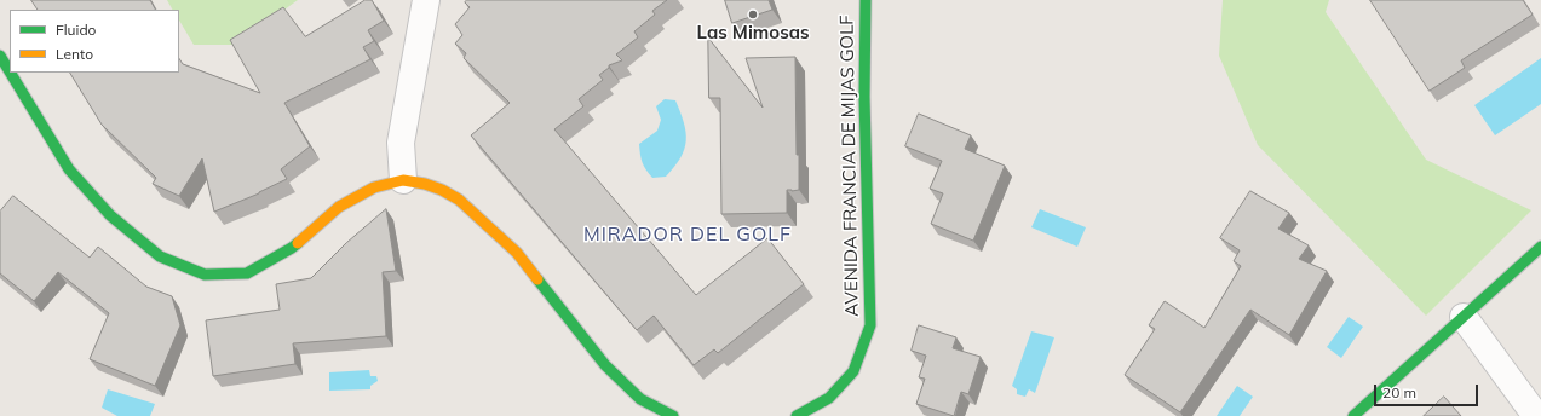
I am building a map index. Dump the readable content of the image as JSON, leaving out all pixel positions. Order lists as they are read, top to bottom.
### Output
{
  "streets": {
    "street": ["AVENIDA FRANCIA DE MIJAS GOLF"]
  },
  "districts": ["MIRADOR DEL GOLF"],
  "places": ["Las Mimosas"],
  "legend": ["Fluido", "Lento"],
  "scale_bar": "20 m"
}
